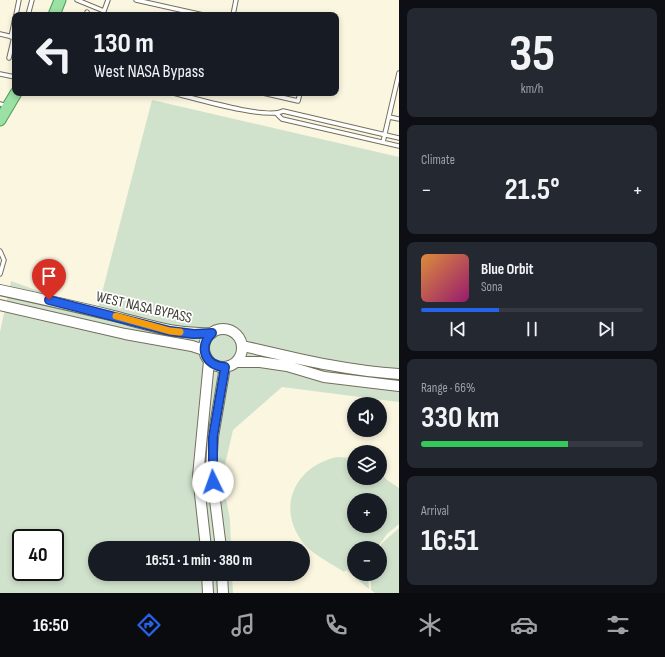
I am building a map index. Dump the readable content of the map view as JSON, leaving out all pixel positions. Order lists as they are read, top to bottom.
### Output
{
  "streets": {
    "street": ["WEST NASA BYPASS"]
  },
  "page": {
    "tile": [
      ["35", "km/h"],
      "Climate",
      ["Range · 66%", "330 km"],
      ["Arrival", "16:51"]
    ],
    "turn": ["130 m", "West NASA Bypass"],
    "heat": ["−", "21.5°", "+"],
    "song": ["Blue Orbit", "Sona"],
    "map_buttons": ["+", "−"],
    "limit": "40",
    "trip": "16:51 · 1 min · 380 m",
    "tabs": "16:50"
  }
}
